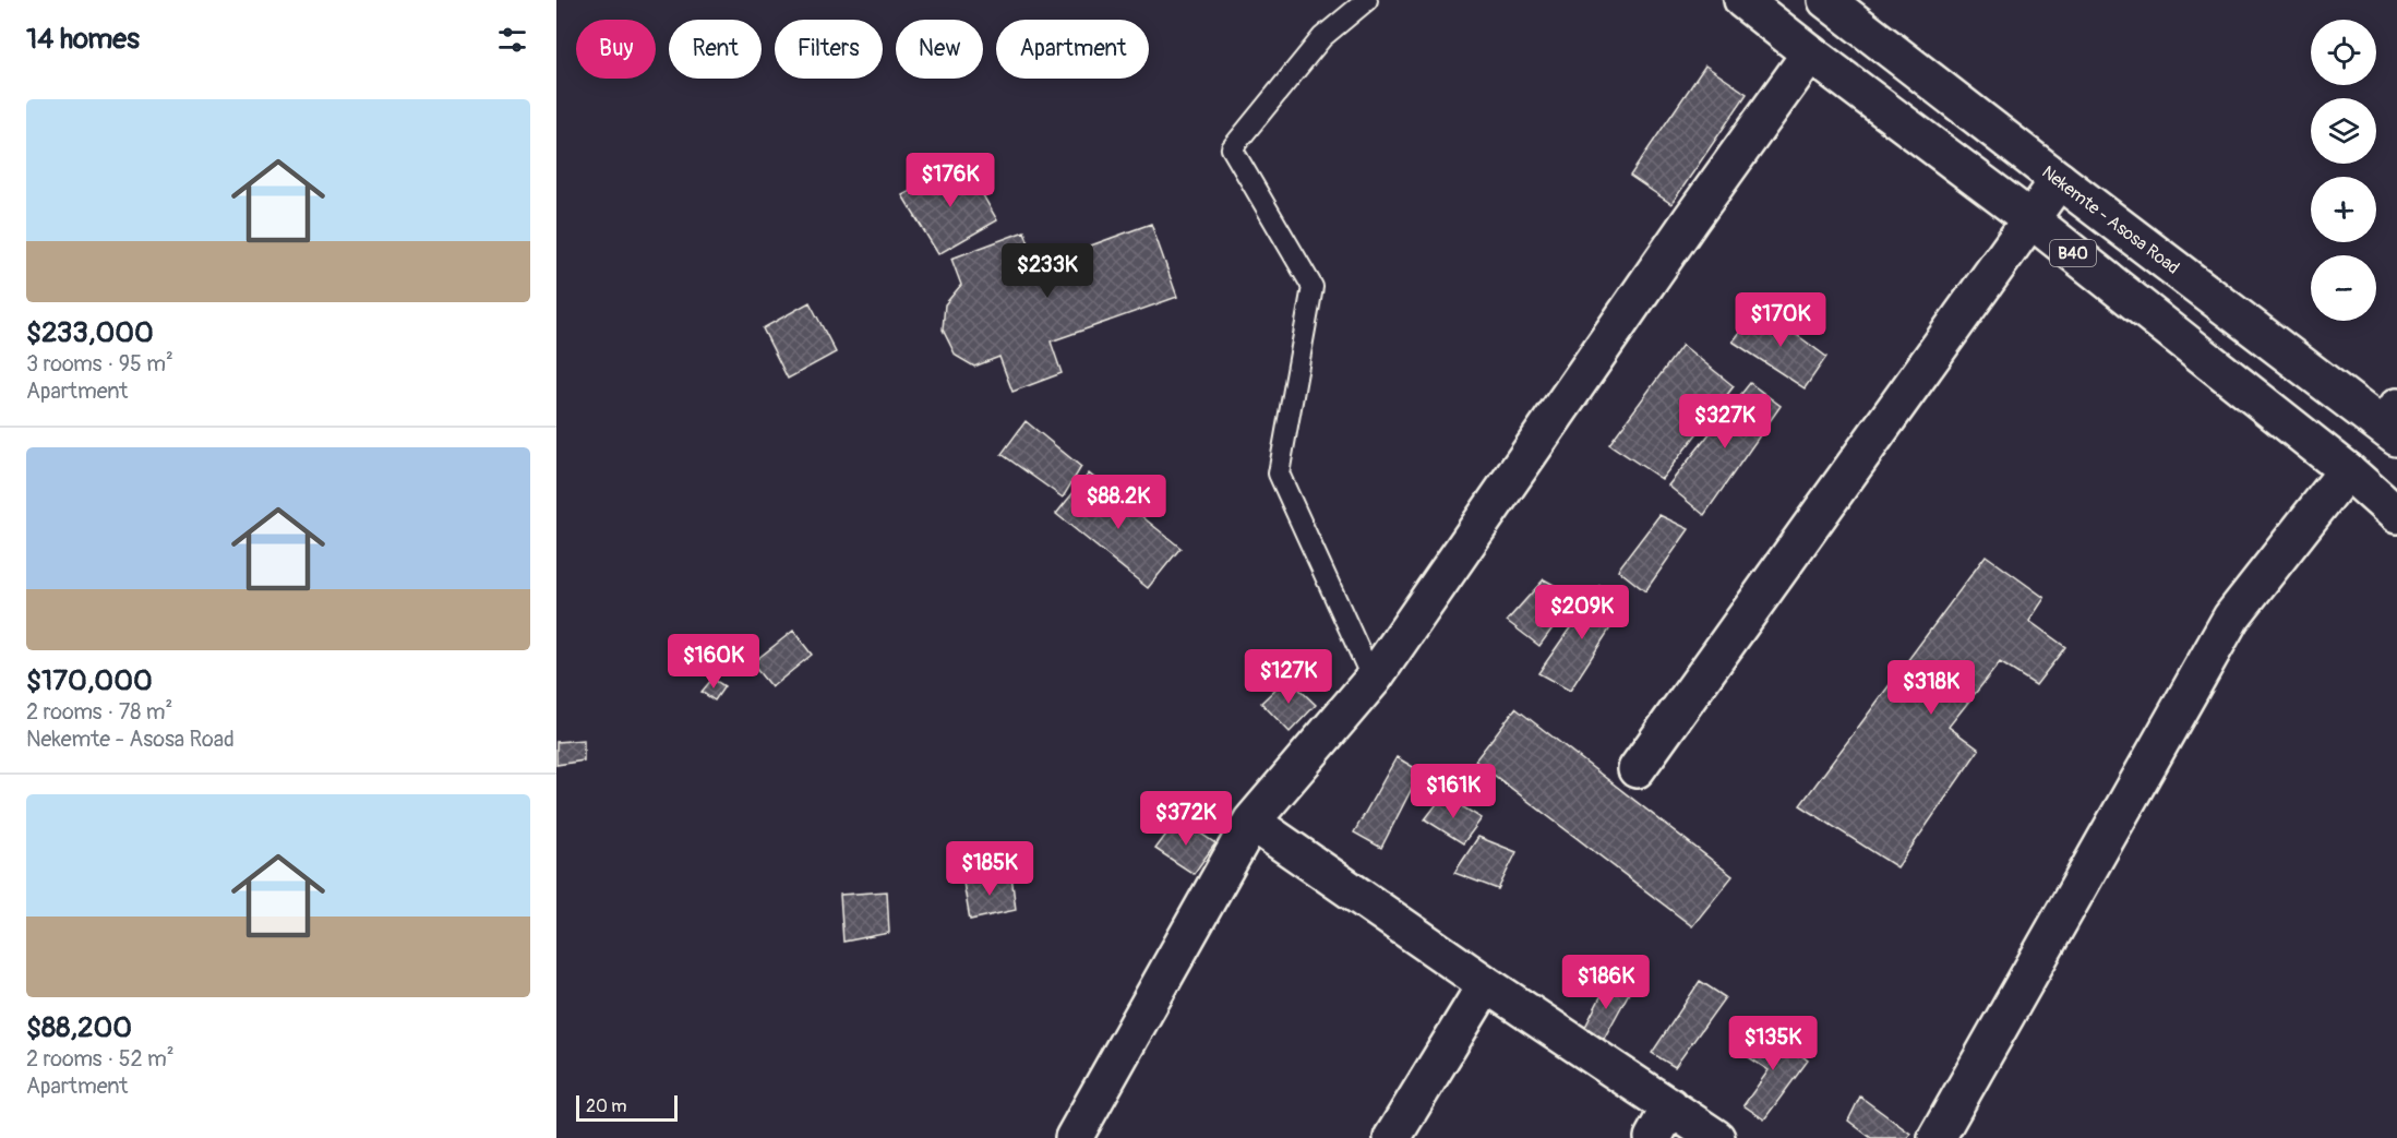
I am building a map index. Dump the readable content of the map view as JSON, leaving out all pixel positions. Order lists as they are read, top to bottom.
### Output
{
  "streets": {
    "main road": ["Nekemte - Asosa Road", "B40"]
  },
  "scale_bar": "20 m",
  "page": {
    "heading": "14 homes",
    "map_buttons": ["+", "−"],
    "chip": [
      "Buy",
      "Rent",
      "Filters",
      "New",
      "Apartment"
    ],
    "list": [
      {
        "name": "$233,000",
        "note": "3 rooms · 95 m² · Apartment"
      },
      {
        "name": "$170,000",
        "note": "2 rooms · 78 m² · Nekemte - Asosa Road"
      },
      {
        "name": "$88,200",
        "note": "2 rooms · 52 m² · Apartment"
      }
    ],
    "price": [
      "$176K",
      "$233K",
      "$170K",
      "$327K",
      "$88.2K",
      "$209K",
      "$160K",
      "$127K",
      "$318K",
      "$161K",
      "$372K",
      "$185K",
      "$186K",
      "$135K"
    ],
    "scale": "20 m"
  }
}
